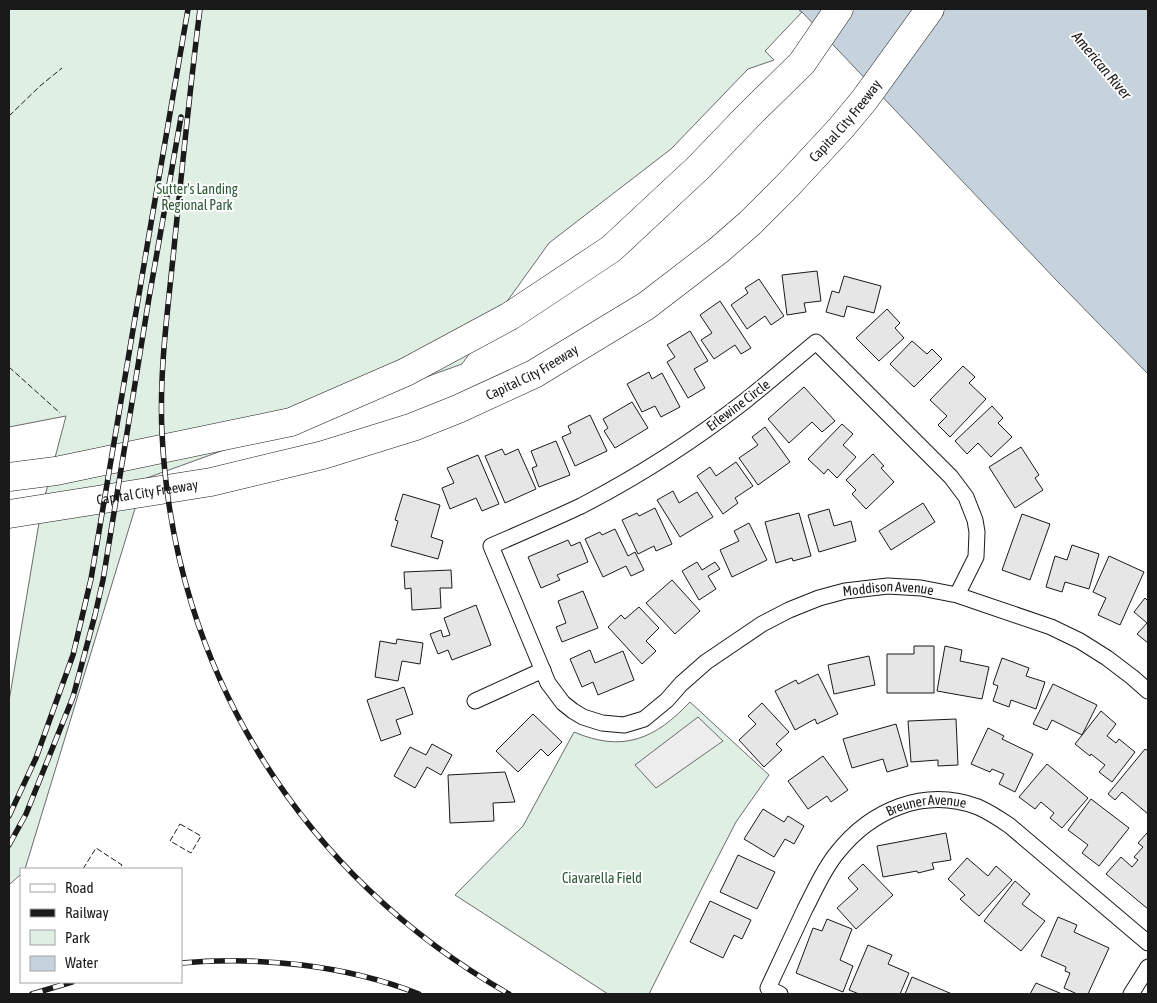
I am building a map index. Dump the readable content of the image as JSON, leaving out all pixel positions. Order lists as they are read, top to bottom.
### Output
{
  "streets": {
    "highway": ["Capital City Freeway"],
    "street": ["Erlewine Circle", "Moddison Avenue", "Breuner Avenue"]
  },
  "crossings": [
    ["Erlewine Circle", "Moddison Avenue"]
  ],
  "water": ["American River"],
  "parks": ["Sutter's Landing Regional Park", "Ciavarella Field"],
  "legend": [
    "Road",
    "Railway",
    "Park",
    "Water"
  ]
}
